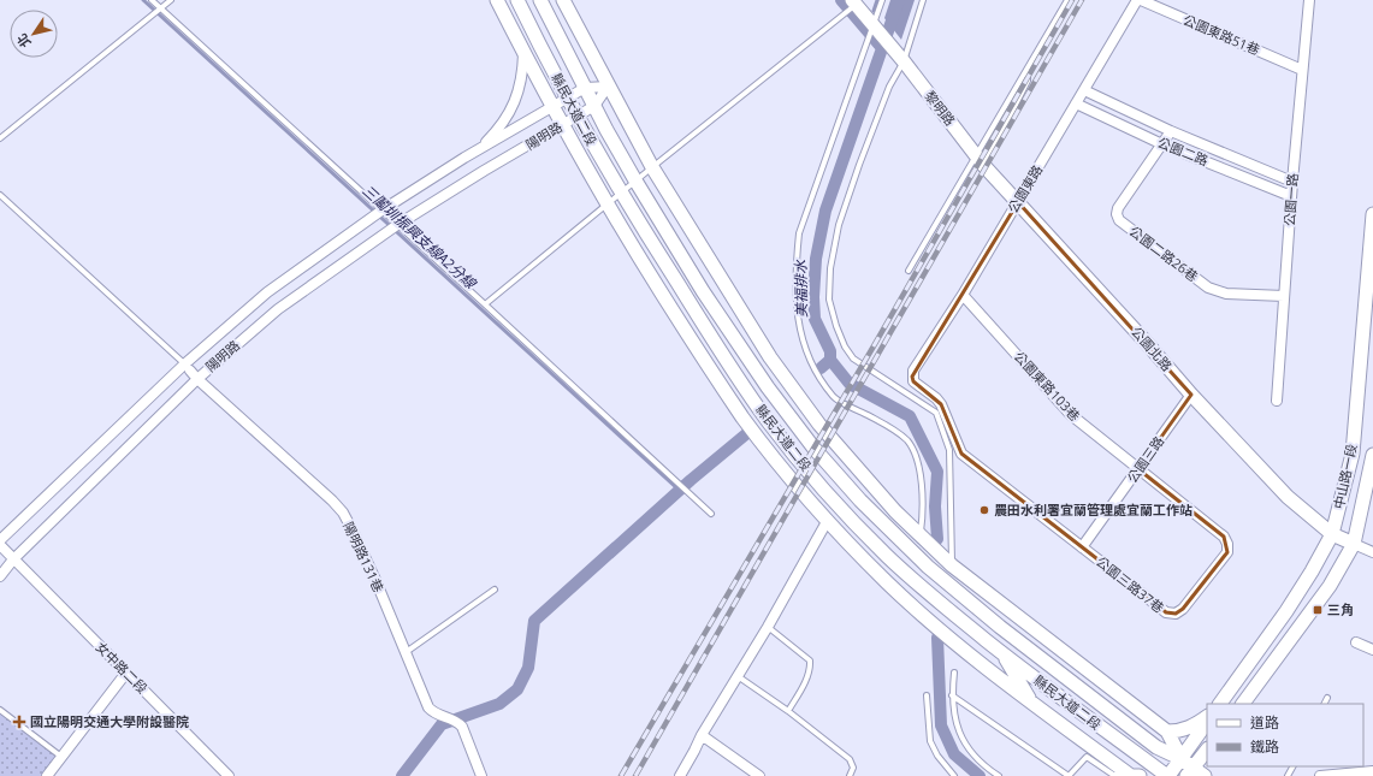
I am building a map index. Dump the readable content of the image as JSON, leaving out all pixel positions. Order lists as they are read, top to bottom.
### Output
{
  "streets": {
    "street": [
      "公園東路51巷",
      "黎明路",
      "縣民大道二段",
      "陽明路",
      "公園二路",
      "公園東路",
      "公園一路",
      "公園二路26巷",
      "公園北路",
      "公園東路103巷",
      "公園三路",
      "中山路一段",
      "陽明路131巷",
      "公園三路37巷",
      "女中路二段"
    ]
  },
  "crossings": [
    ["公園東路51巷", "公園一路"],
    ["黎明路", "公園北路"],
    ["縣民大道二段", "陽明路"],
    ["陽明路", "陽明路131巷"],
    ["陽明路", "女中路二段"],
    ["公園二路", "公園東路"],
    ["公園二路", "公園一路"],
    ["公園二路", "公園二路26巷"],
    ["公園東路", "公園北路"],
    ["公園東路", "公園東路103巷"],
    ["公園東路", "公園三路"],
    ["公園東路", "公園三路37巷"],
    ["公園一路", "公園二路26巷"],
    ["公園北路", "公園三路"],
    ["公園北路", "中山路一段"],
    ["公園東路103巷", "公園三路"],
    ["公園東路103巷", "公園三路37巷"],
    ["公園三路", "公園三路37巷"]
  ],
  "water": ["三鬮圳振興支線A2分線", "美福排水"],
  "places": {
    "other": ["農田水利署宜蘭管理處宜蘭工作站"],
    "transit": ["三角"],
    "health": ["國立陽明交通大學附設醫院"]
  },
  "legend": ["道路", "鐵路"],
  "north": "bottom left"
}
